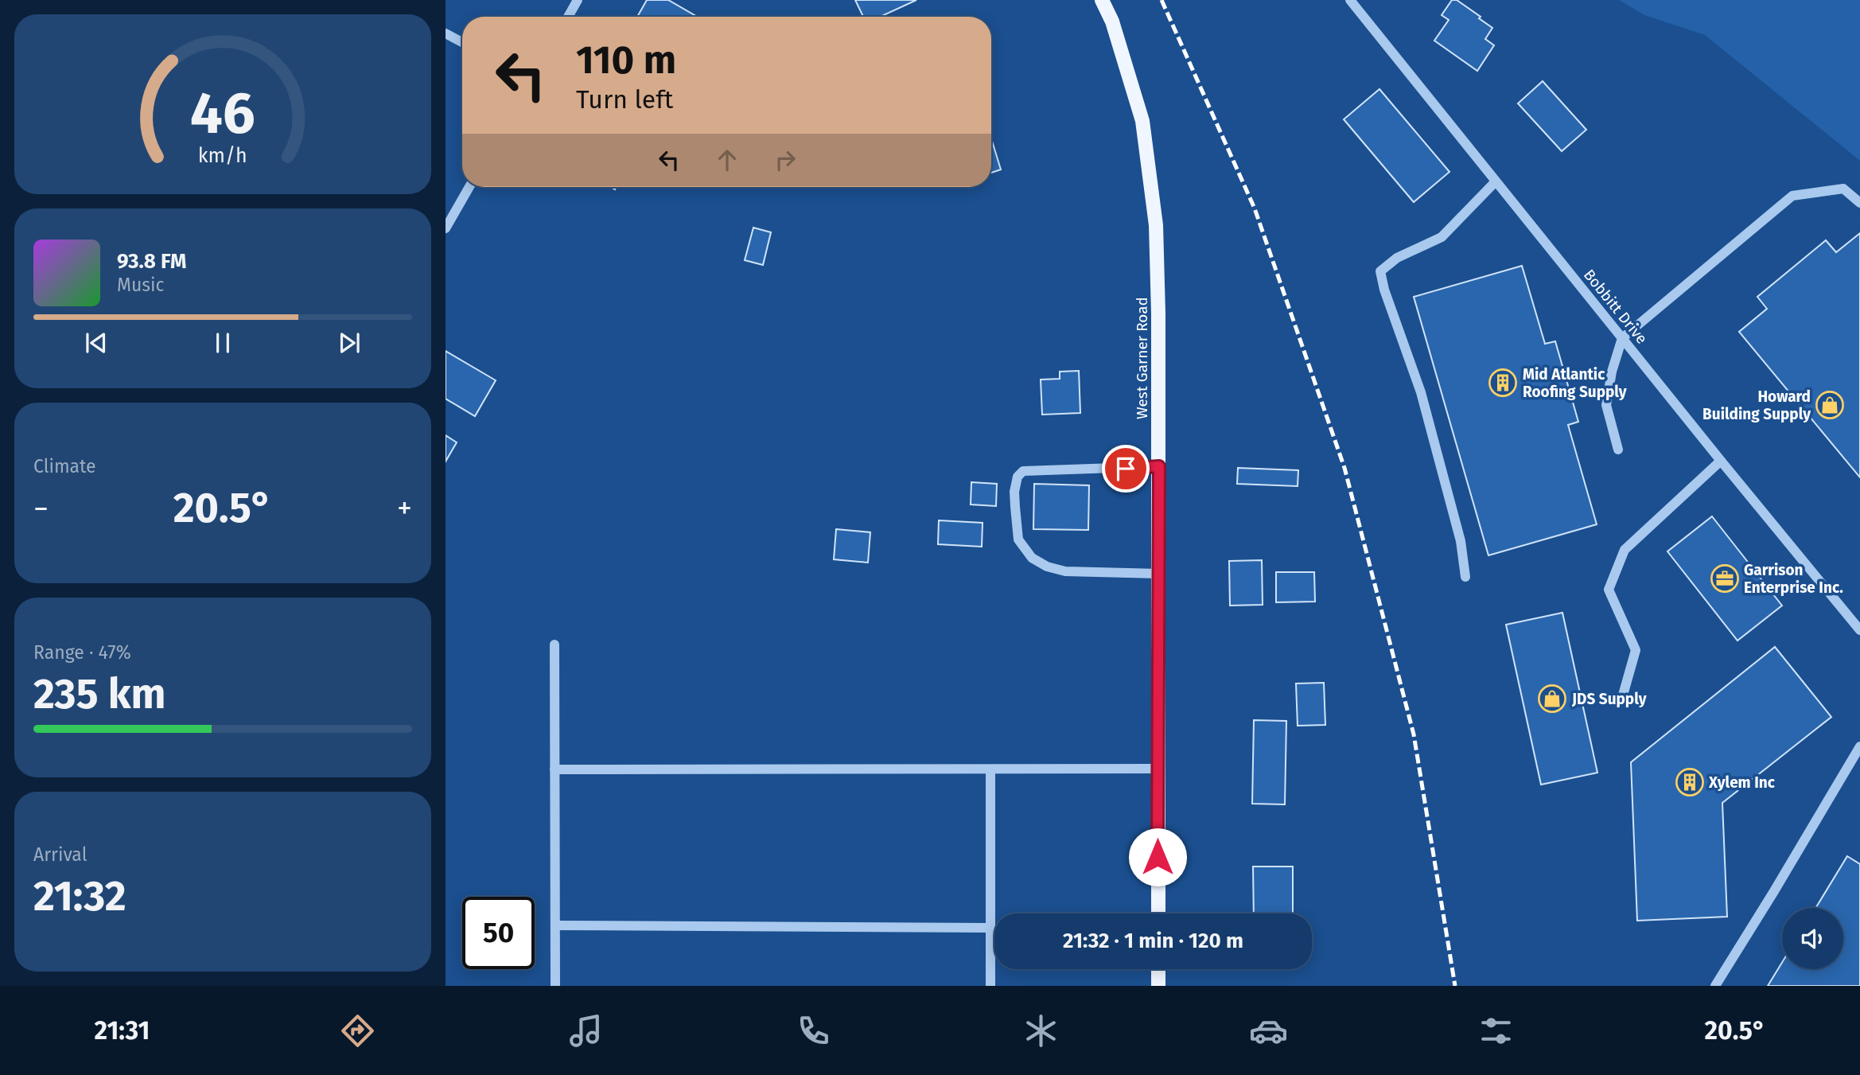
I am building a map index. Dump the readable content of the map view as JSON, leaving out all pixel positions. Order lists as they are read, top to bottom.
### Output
{
  "streets": {
    "main road": ["West Garner Road"],
    "street": ["Bobbitt Drive"]
  },
  "places": {
    "building": ["Mid Atlantic Roofing Supply", "Xylem Inc"],
    "shop": ["Howard Building Supply", "JDS Supply"],
    "office": ["Garrison Enterprise Inc."]
  },
  "page": {
    "turn": ["110 m", "Turn left"],
    "song": ["93.8 FM", "Music"],
    "tile": [
      "Climate",
      ["Range · 47%", "235 km"],
      ["Arrival", "21:32"]
    ],
    "heat": ["−", "20.5°", "+"],
    "limit": "50",
    "trip": "21:32 · 1 min · 120 m",
    "tabs": ["21:31", "20.5°"],
    "gauge": ["46", "km/h"]
  }
}
